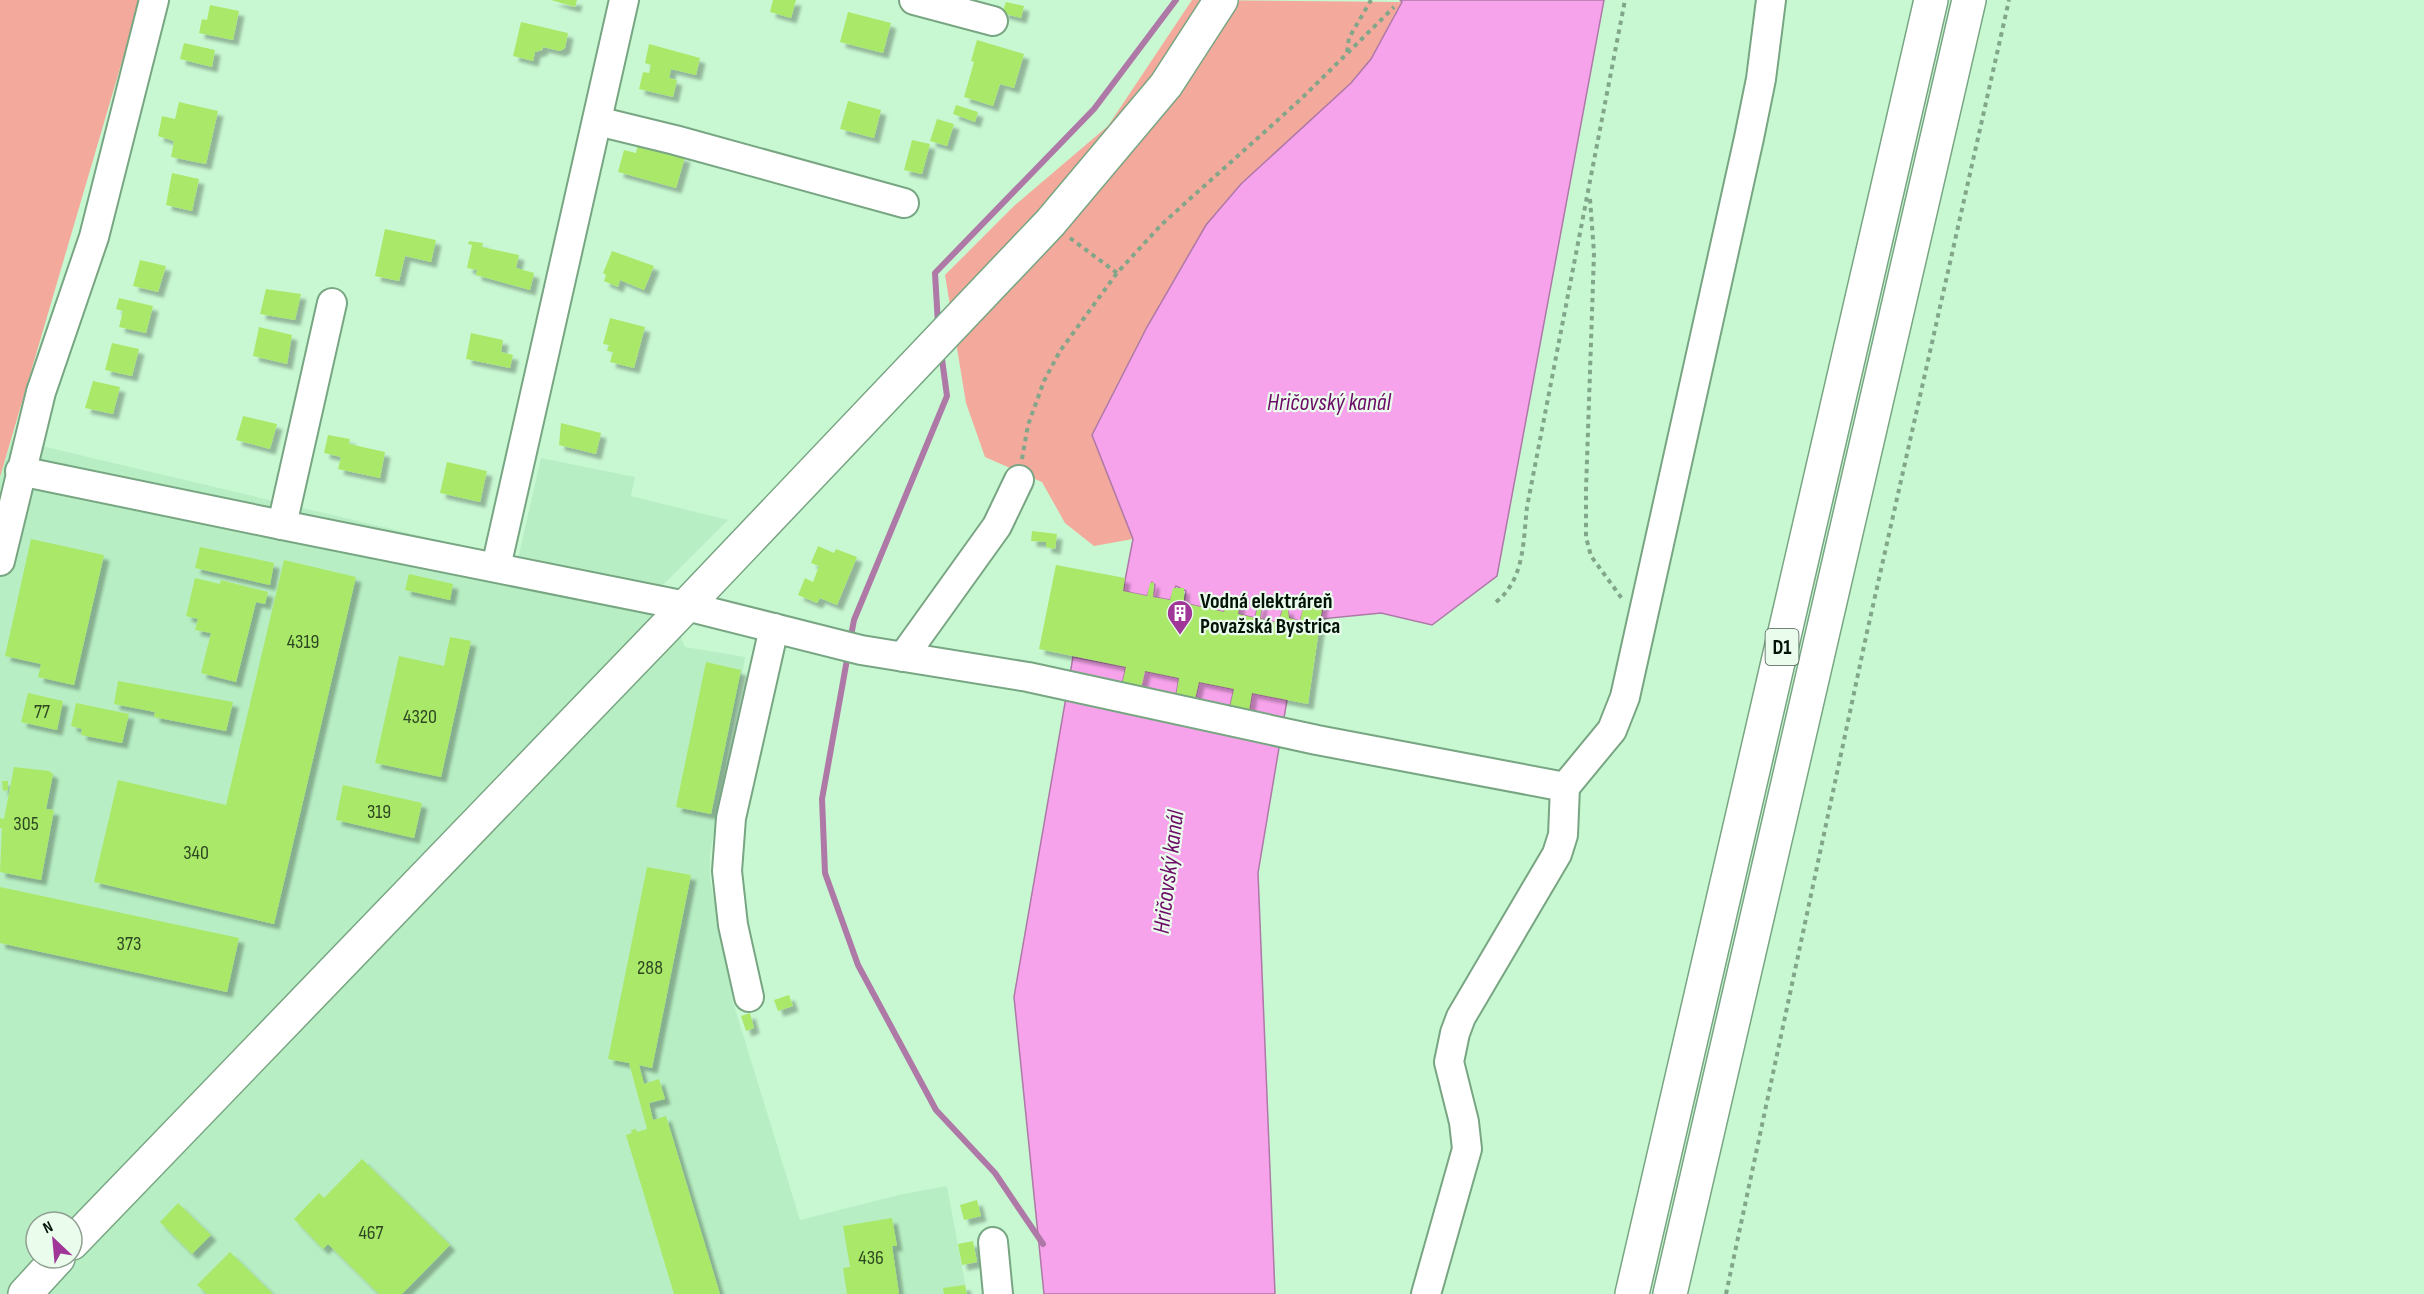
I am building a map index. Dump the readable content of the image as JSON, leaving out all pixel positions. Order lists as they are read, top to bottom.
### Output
{
  "streets": {
    "main road": ["D1"]
  },
  "water": ["Hričovský kanál"],
  "places": {
    "building": ["Vodná elektráreň Považská Bystrica"]
  },
  "house_numbers": [
    "4319",
    "77",
    "4320",
    "319",
    "305",
    "340",
    "373",
    "288",
    "467",
    "436"
  ],
  "north": "top left"
}
